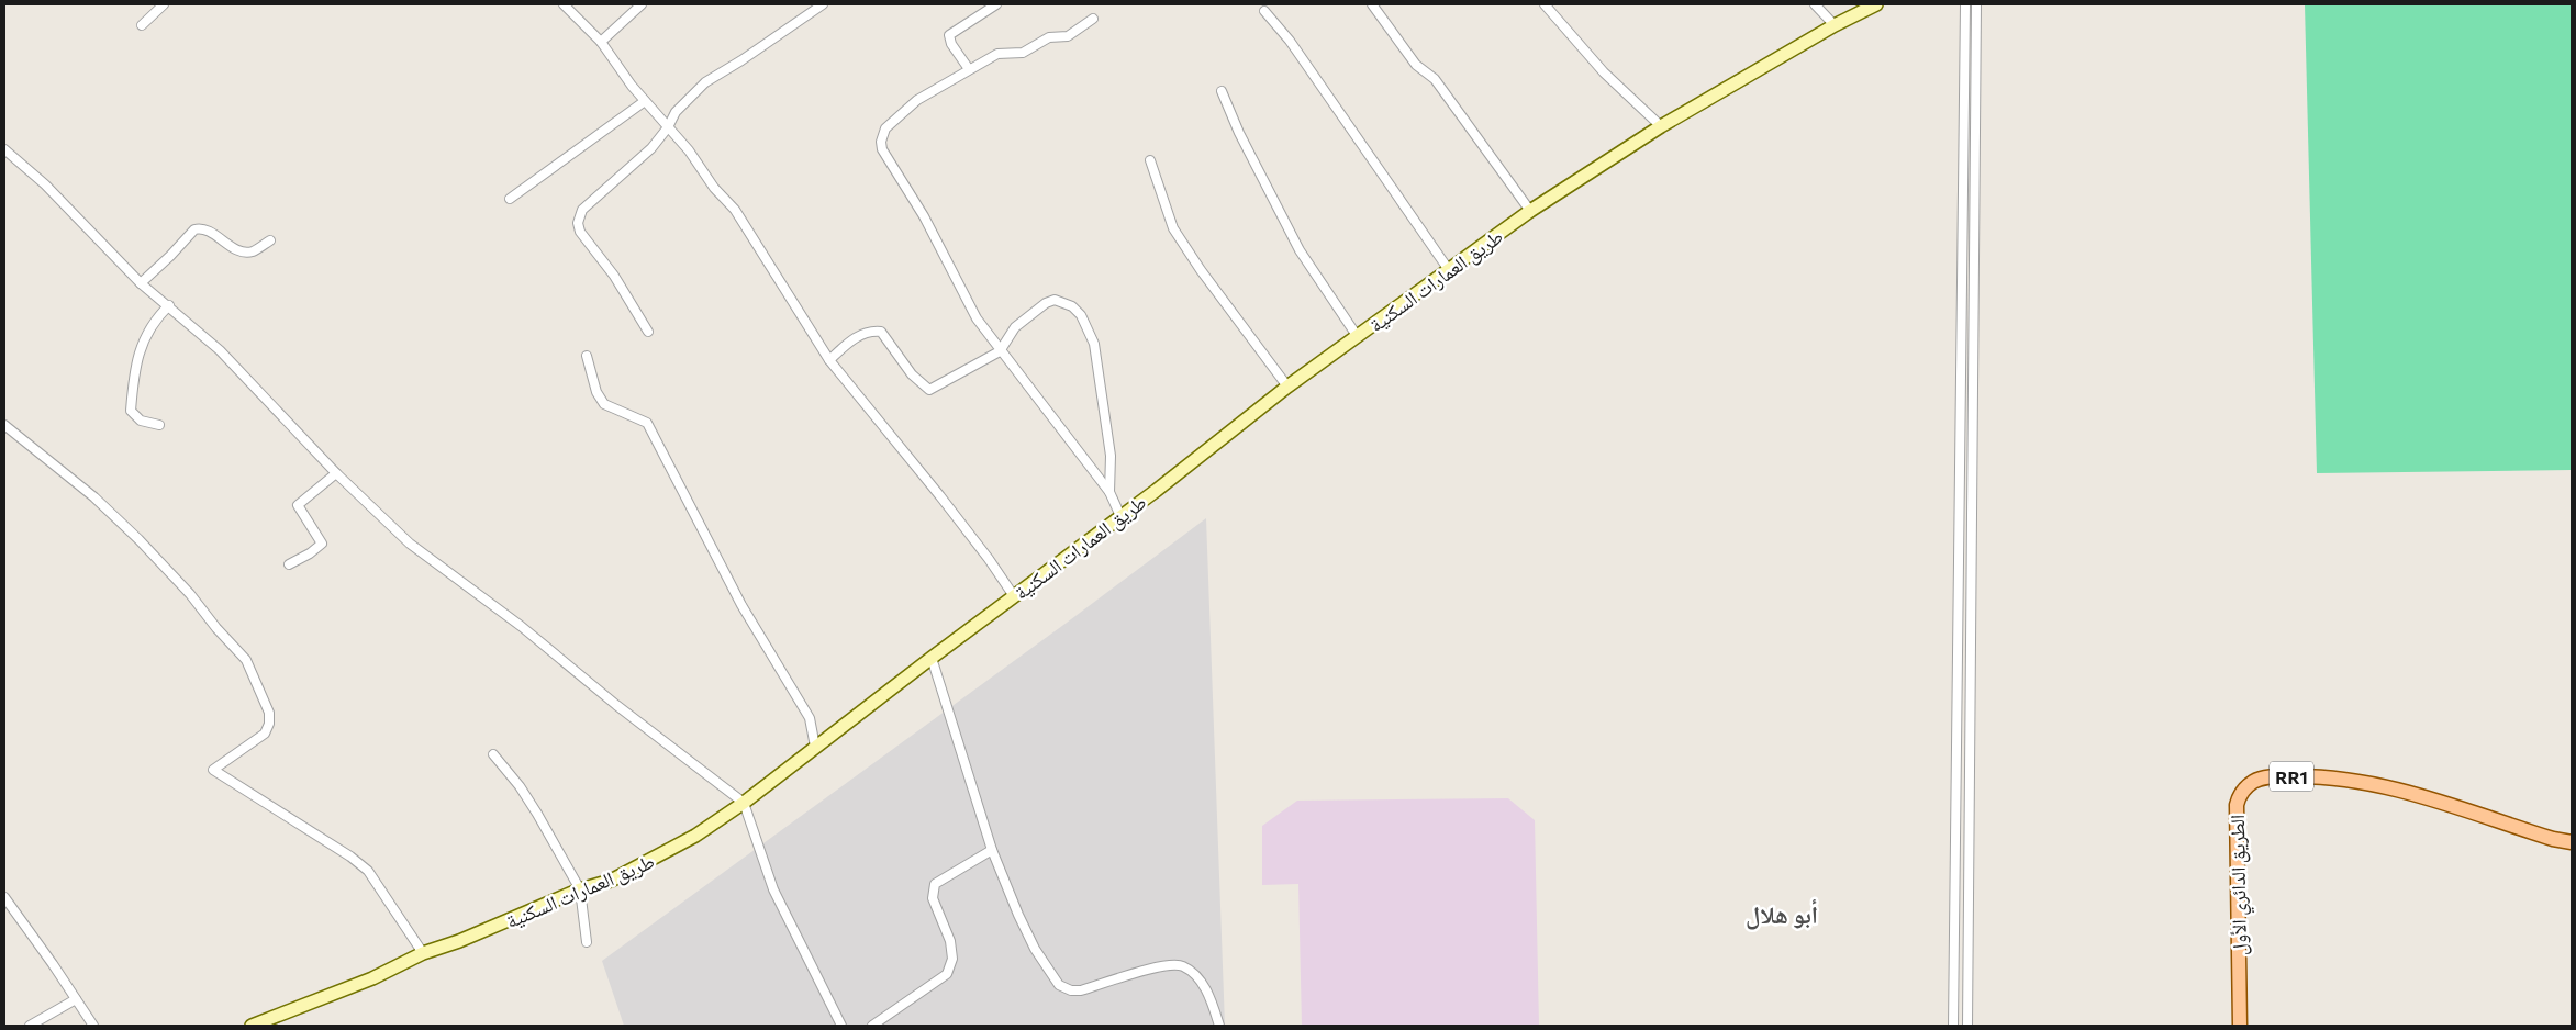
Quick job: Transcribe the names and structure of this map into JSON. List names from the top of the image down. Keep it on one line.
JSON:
{"streets":{"main road":["طريق العمارات السكنية","RR1","الطريق الدائري الأول"]},"districts":["أبو هلال"]}
